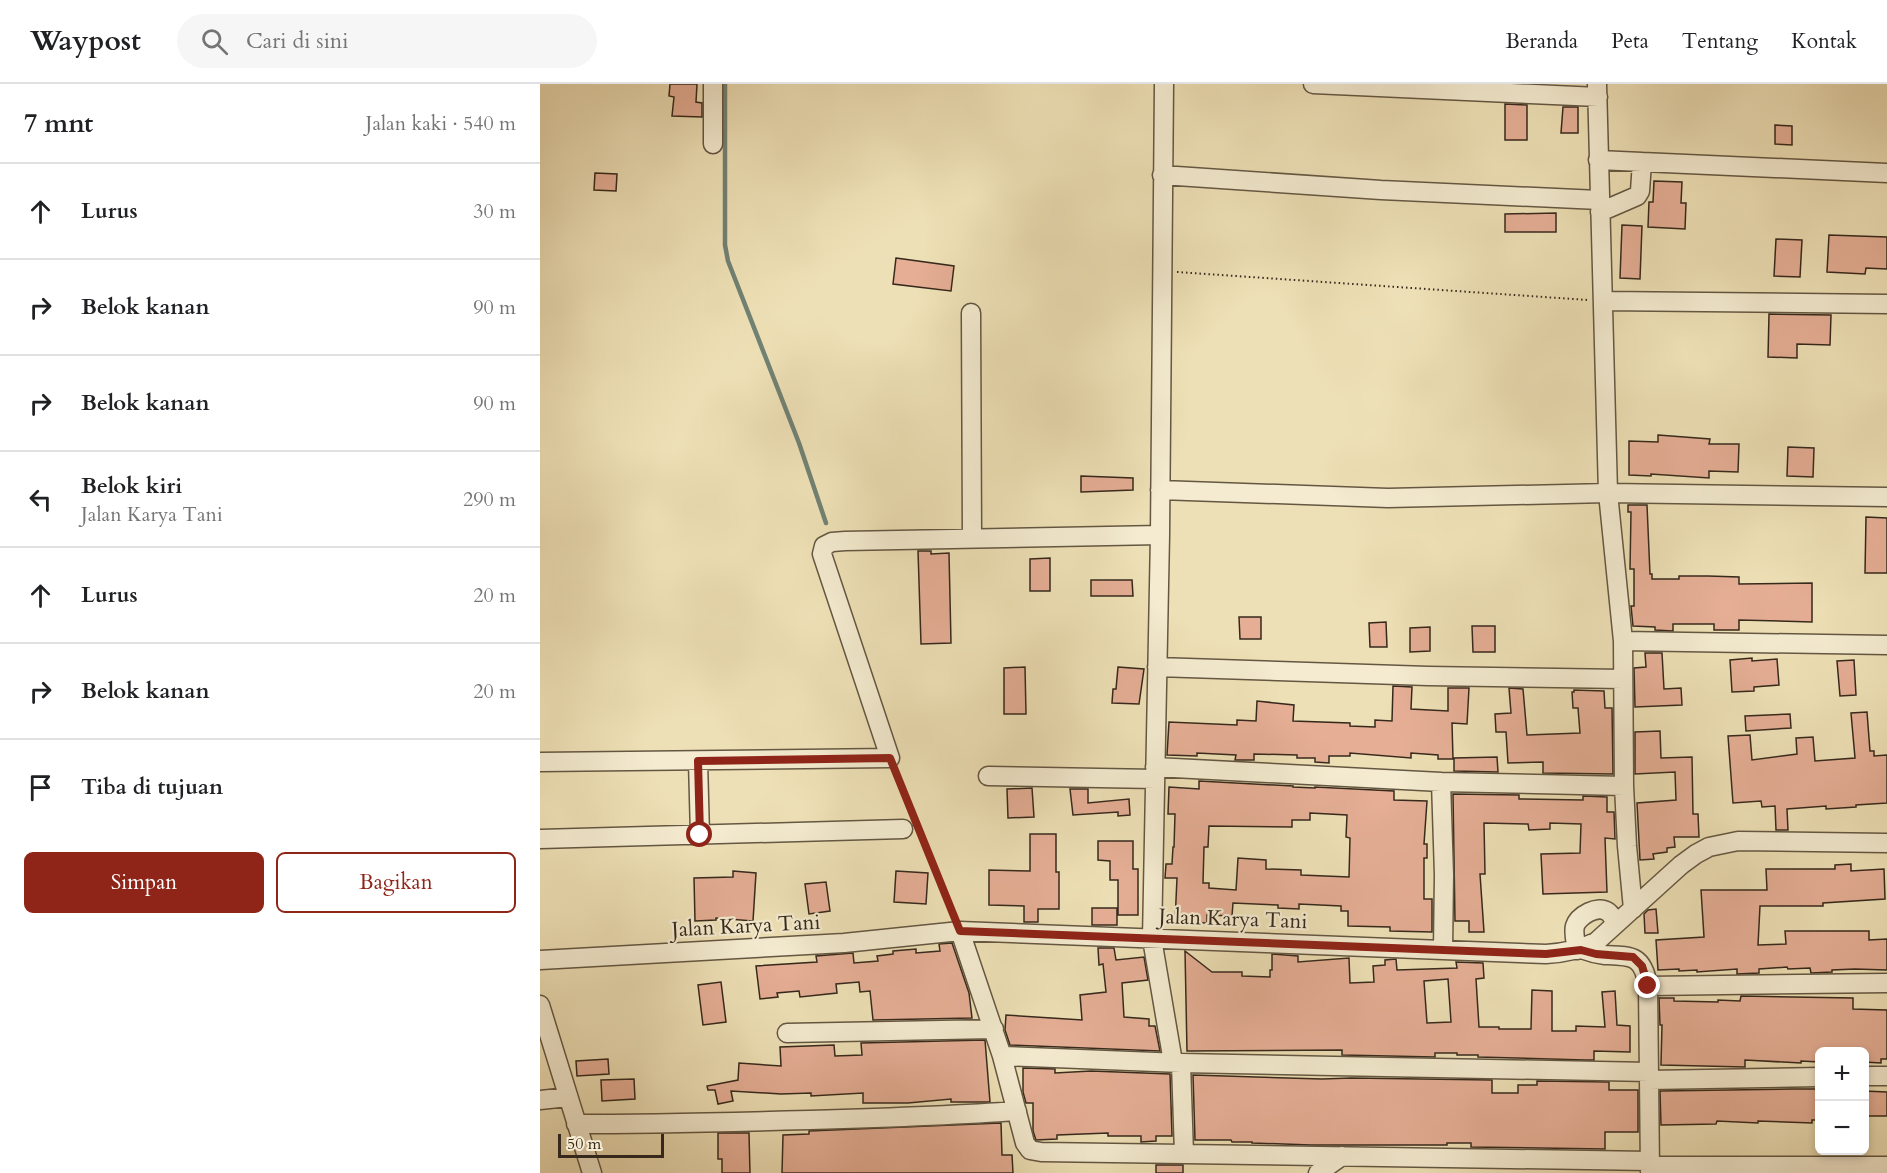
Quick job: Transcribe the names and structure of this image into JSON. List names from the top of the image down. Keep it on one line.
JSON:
{"streets":{"street":["Jalan Karya Tani"]},"scale_bar":"50 m","page":{"header":"Waypost","search":"Cari di sini","nav":["Beranda","Peta","Tentang","Kontak"],"heading":["7 mnt","Jalan kaki · 540 m"],"list":[["Lurus","30 m"],["Belok kanan","90 m"],["Belok kanan","90 m"],["Belok kiri","Jalan Karya Tani","290 m"],["Lurus","20 m"],["Belok kanan","20 m"],"Tiba di tujuan"],"buttons":["Simpan","Bagikan"],"map_buttons":["+","−"],"scale":"50 m"}}
